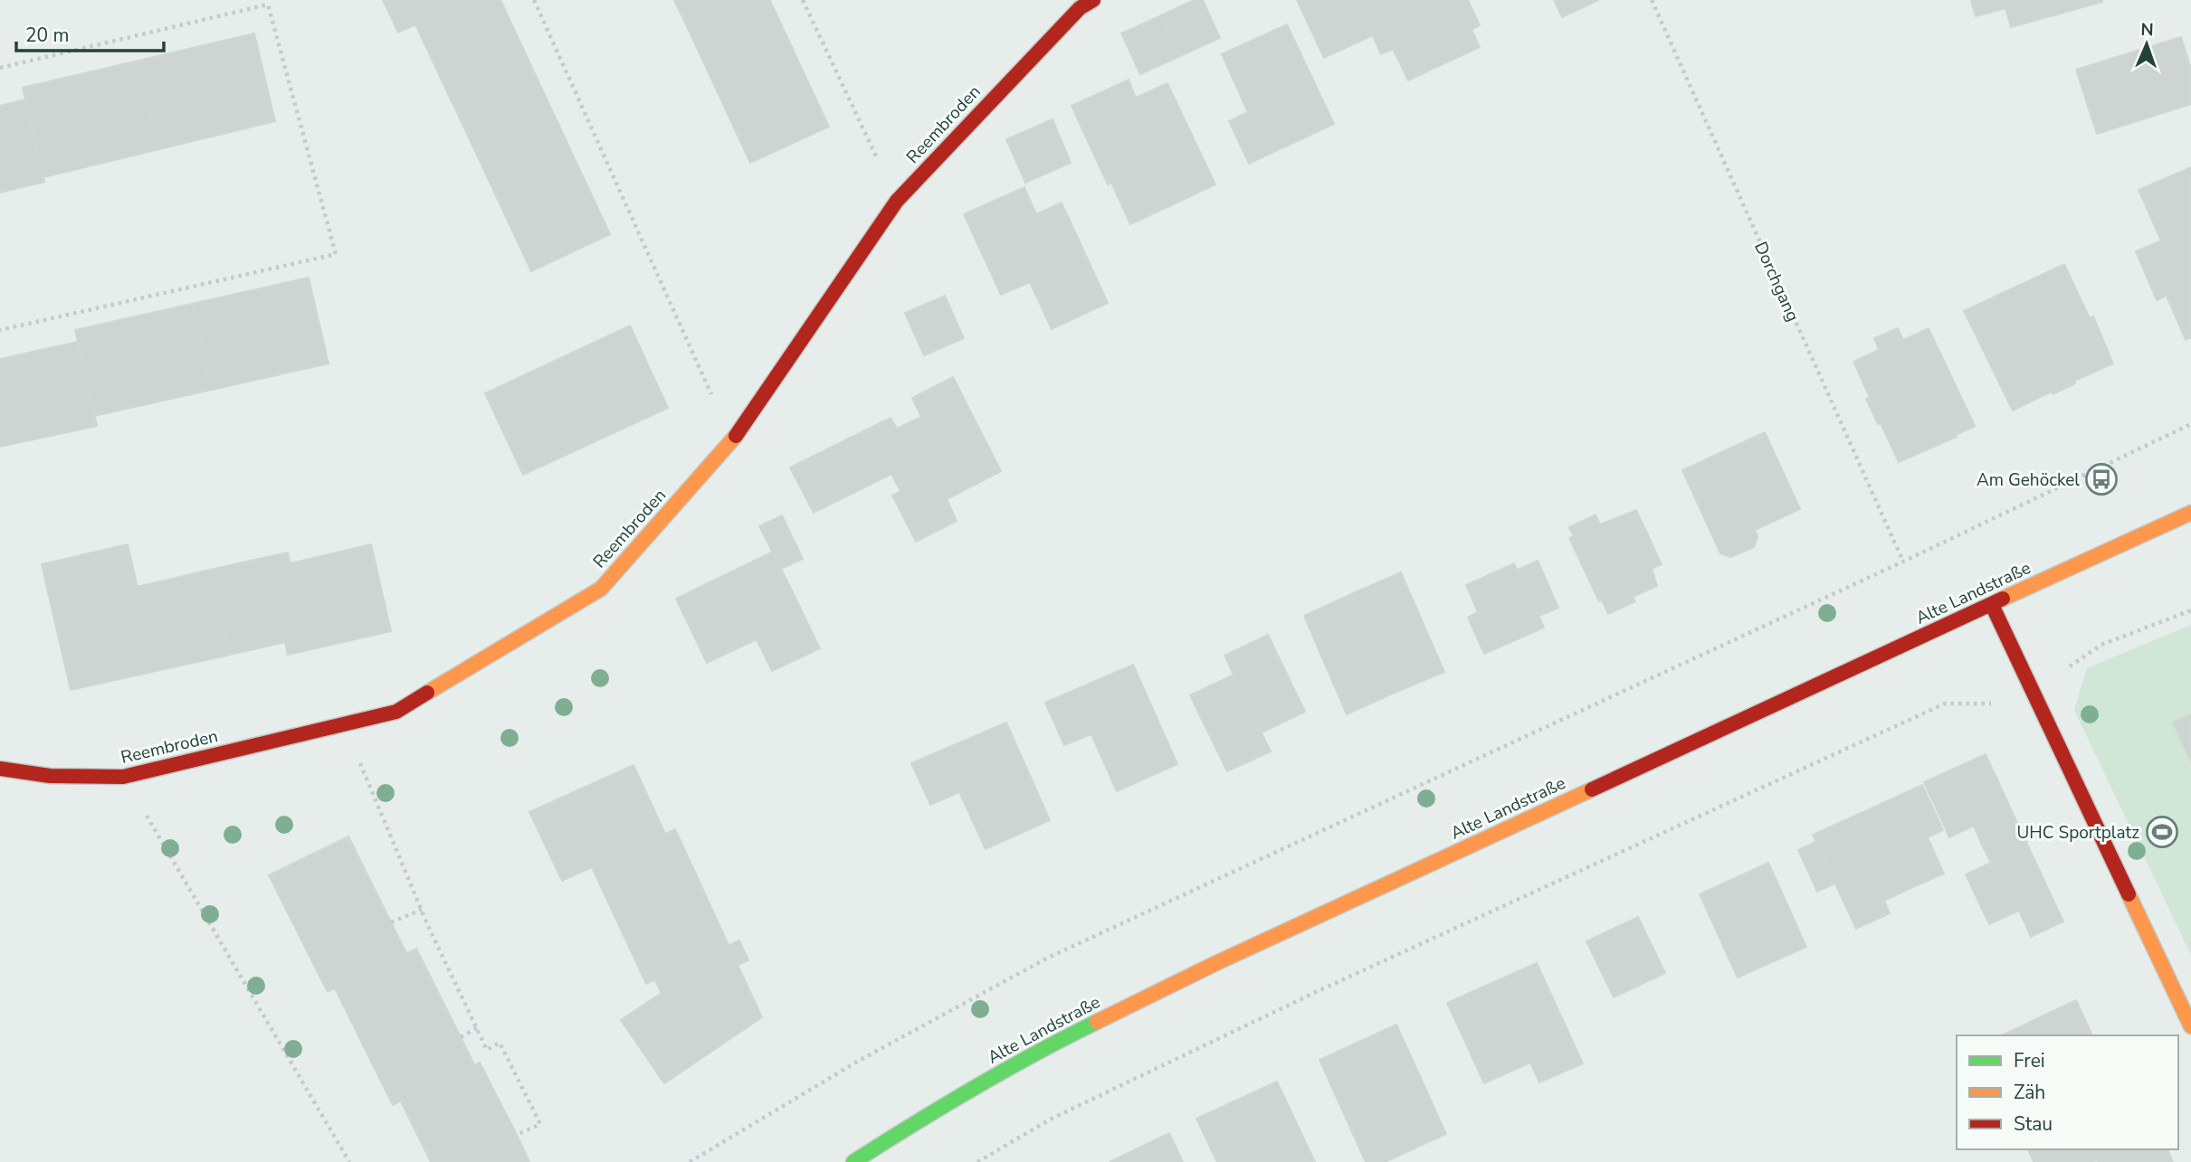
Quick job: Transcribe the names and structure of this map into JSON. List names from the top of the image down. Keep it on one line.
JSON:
{"streets":{"street":["Reembroden","Alte Landstraße"],"path":["Dorchgang"]},"places":{"bus stop":["Am Gehöckel"],"sports":["UHC Sportplatz"]},"legend":["Frei","Zäh","Stau"],"scale_bar":"20 m","north":"top"}
